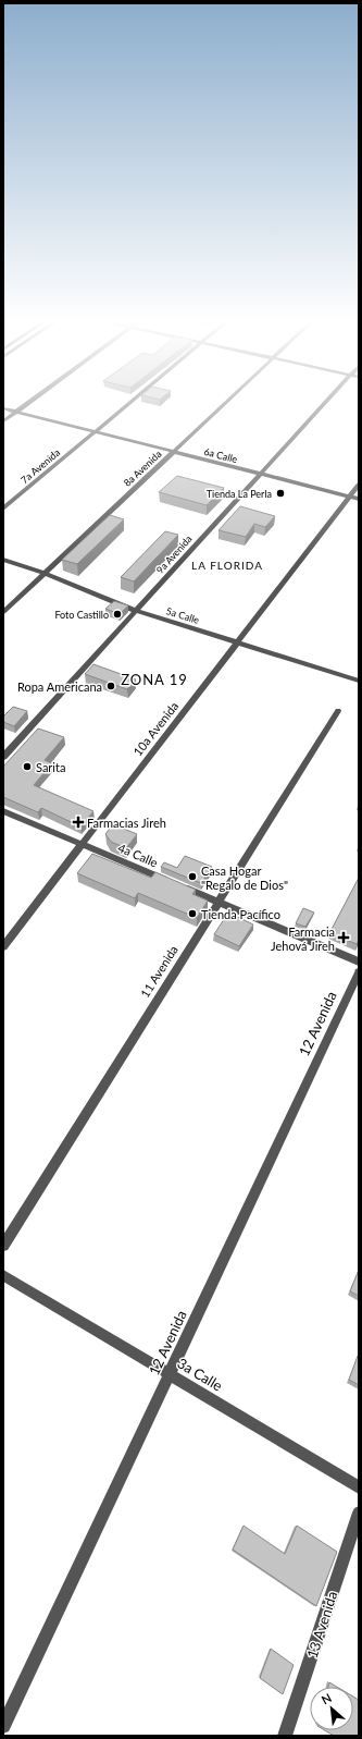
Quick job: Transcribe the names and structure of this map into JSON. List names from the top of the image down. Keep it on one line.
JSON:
{"streets":{"street":["6a Calle","7a Avenida","8a Avenida","9a Avenida","5a Calle","10a Avenida","4a Calle","11 Avenida","12 Avenida","3a Calle","13 Avenida"]},"crossings":[["6a Calle","7a Avenida"],["6a Calle","8a Avenida"],["6a Calle","9a Avenida"],["6a Calle","10a Avenida"],["8a Avenida","5a Calle"],["9a Avenida","5a Calle"],["5a Calle","10a Avenida"],["10a Avenida","4a Calle"],["4a Calle","11 Avenida"],["12 Avenida","3a Calle"]],"districts":["LA FLORIDA","ZONA 19"],"places":{"other":["Tienda La Perla","Foto Castillo","Ropa Americana","Sarita","Casa Hogar \"Regalo de Dios\"","Tienda Pacífico"],"health":["Farmacias Jireh","Farmacia Jehová Jireh"]},"north":"top left"}
